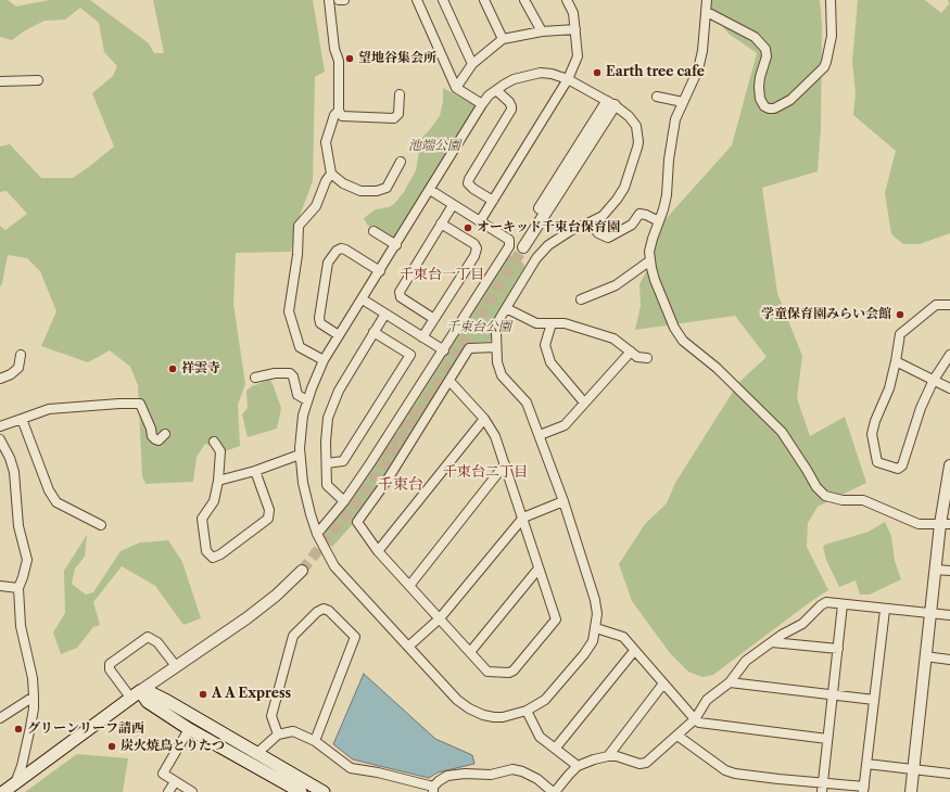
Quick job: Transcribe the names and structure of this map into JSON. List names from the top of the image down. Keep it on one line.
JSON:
{"districts":["千束台一丁目","千束台二丁目","千束台"],"parks":["池端公園","千束台公園"],"places":["望地谷集会所","Earth tree cafe","オーキッド千束台保育園","学童保育園みらい会館","祥雲寺","A A Express","グリーンリーフ請西","炭火焼鳥とりたつ"]}
